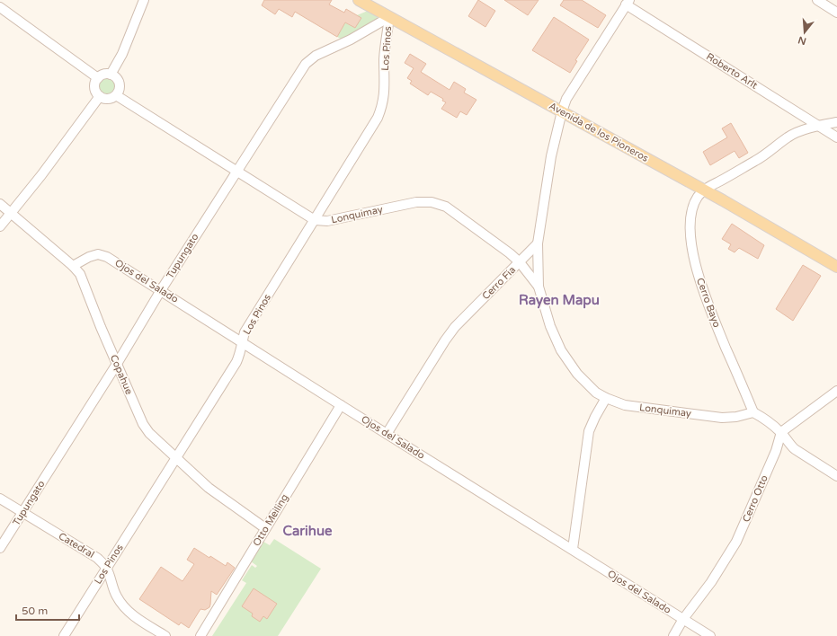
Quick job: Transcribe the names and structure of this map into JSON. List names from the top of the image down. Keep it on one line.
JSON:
{"streets":{"main road":["Avenida de los Pioneros"],"street":["Los Pinos","Roberto Arlt","Lonquimay","Tupungato","Ojos del Salado","Cerro Fia","Cerro Bayo","Copahue","Cerro Otto","Otto Meiling","Catedral"]},"crossings":[["Los Pinos","Avenida de los Pioneros"],["Los Pinos","Lonquimay"],["Los Pinos","Tupungato"],["Los Pinos","Ojos del Salado"],["Los Pinos","Copahue"],["Los Pinos","Catedral"],["Avenida de los Pioneros","Tupungato"],["Avenida de los Pioneros","Cerro Bayo"],["Lonquimay","Cerro Fia"],["Lonquimay","Cerro Bayo"],["Tupungato","Ojos del Salado"],["Tupungato","Copahue"],["Tupungato","Catedral"],["Ojos del Salado","Cerro Fia"],["Ojos del Salado","Copahue"],["Ojos del Salado","Cerro Otto"],["Ojos del Salado","Otto Meiling"],["Copahue","Otto Meiling"]],"districts":["Rayen Mapu","Carihue"],"scale_bar":"50 m","north":"bottom"}
